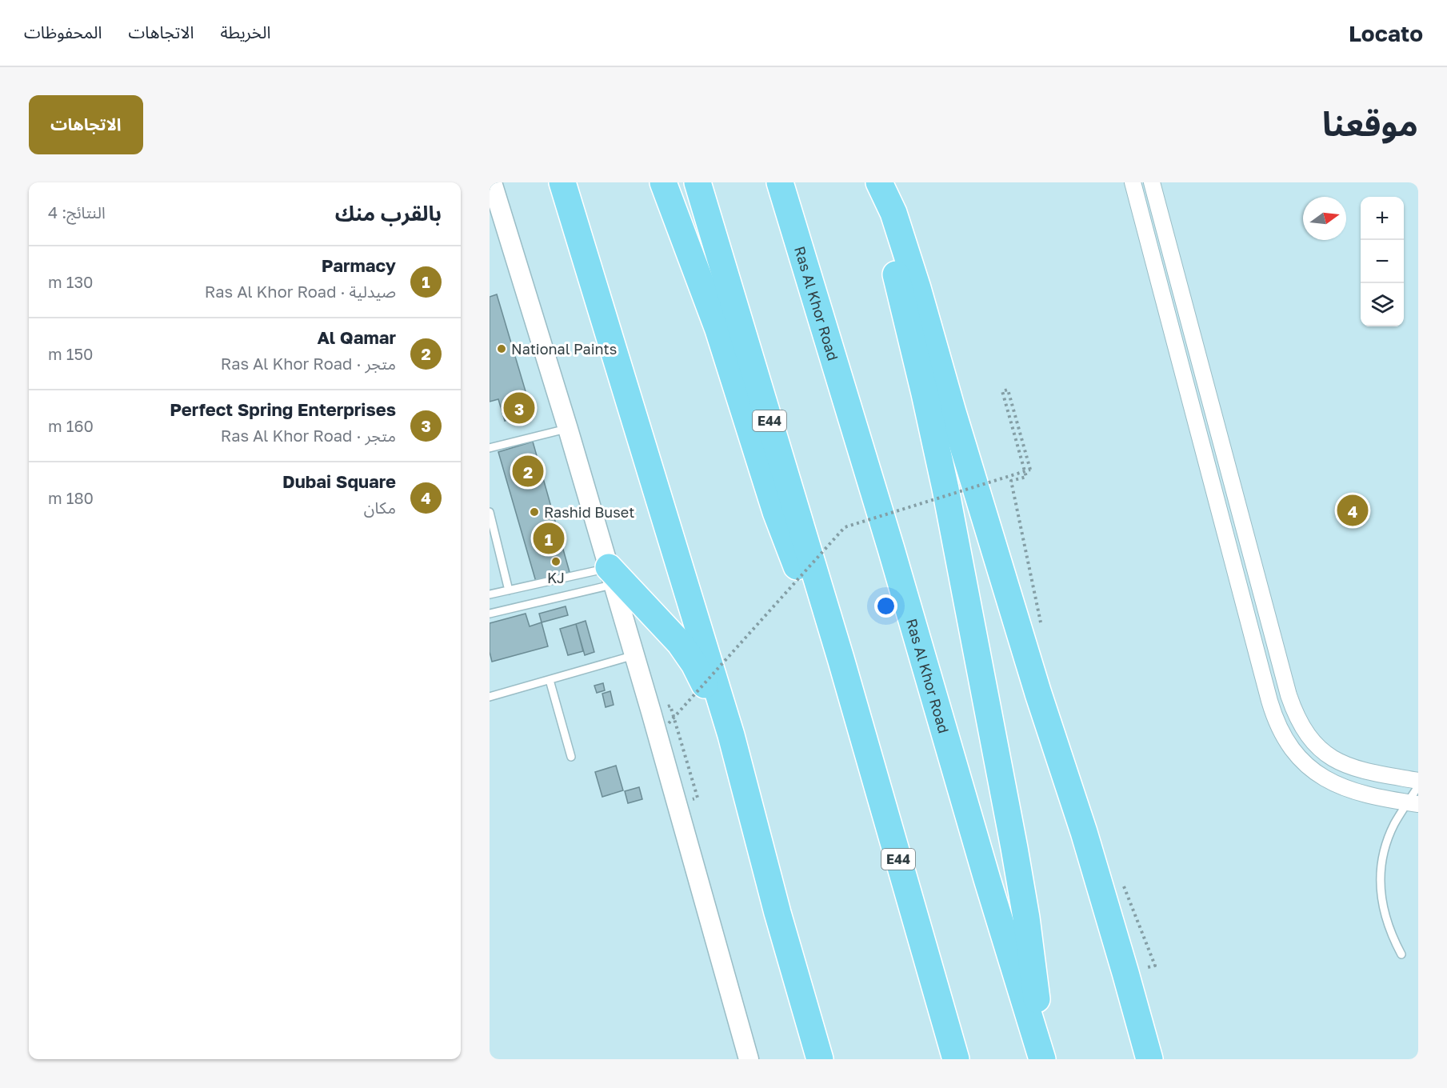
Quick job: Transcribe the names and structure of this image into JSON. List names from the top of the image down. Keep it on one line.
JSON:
{"streets":{"highway":["Ras Al Khor Road","E44"]},"places":["National Paints","Rashid Buset","KJ"],"north":"right","page":{"header":"Locato","nav":["الخريطة","الاتجاهات","المحفوظات"],"title":"موقعنا","buttons":"الاتجاهات","heading":["بالقرب منك","النتائج: 4"],"map_buttons":["+","−"],"list":[{"mark":"1","name":"Parmacy","note":"صيدلية · Ras Al Khor Road","value":"130 m"},{"mark":"2","name":"Al Qamar","note":"متجر · Ras Al Khor Road","value":"150 m"},{"mark":"3","name":"Perfect Spring Enterprises","note":"متجر · Ras Al Khor Road","value":"160 m"},{"mark":"4","name":"Dubai Square","note":"مكان","value":"180 m"}],"pins":["3","2","4","1"]}}
